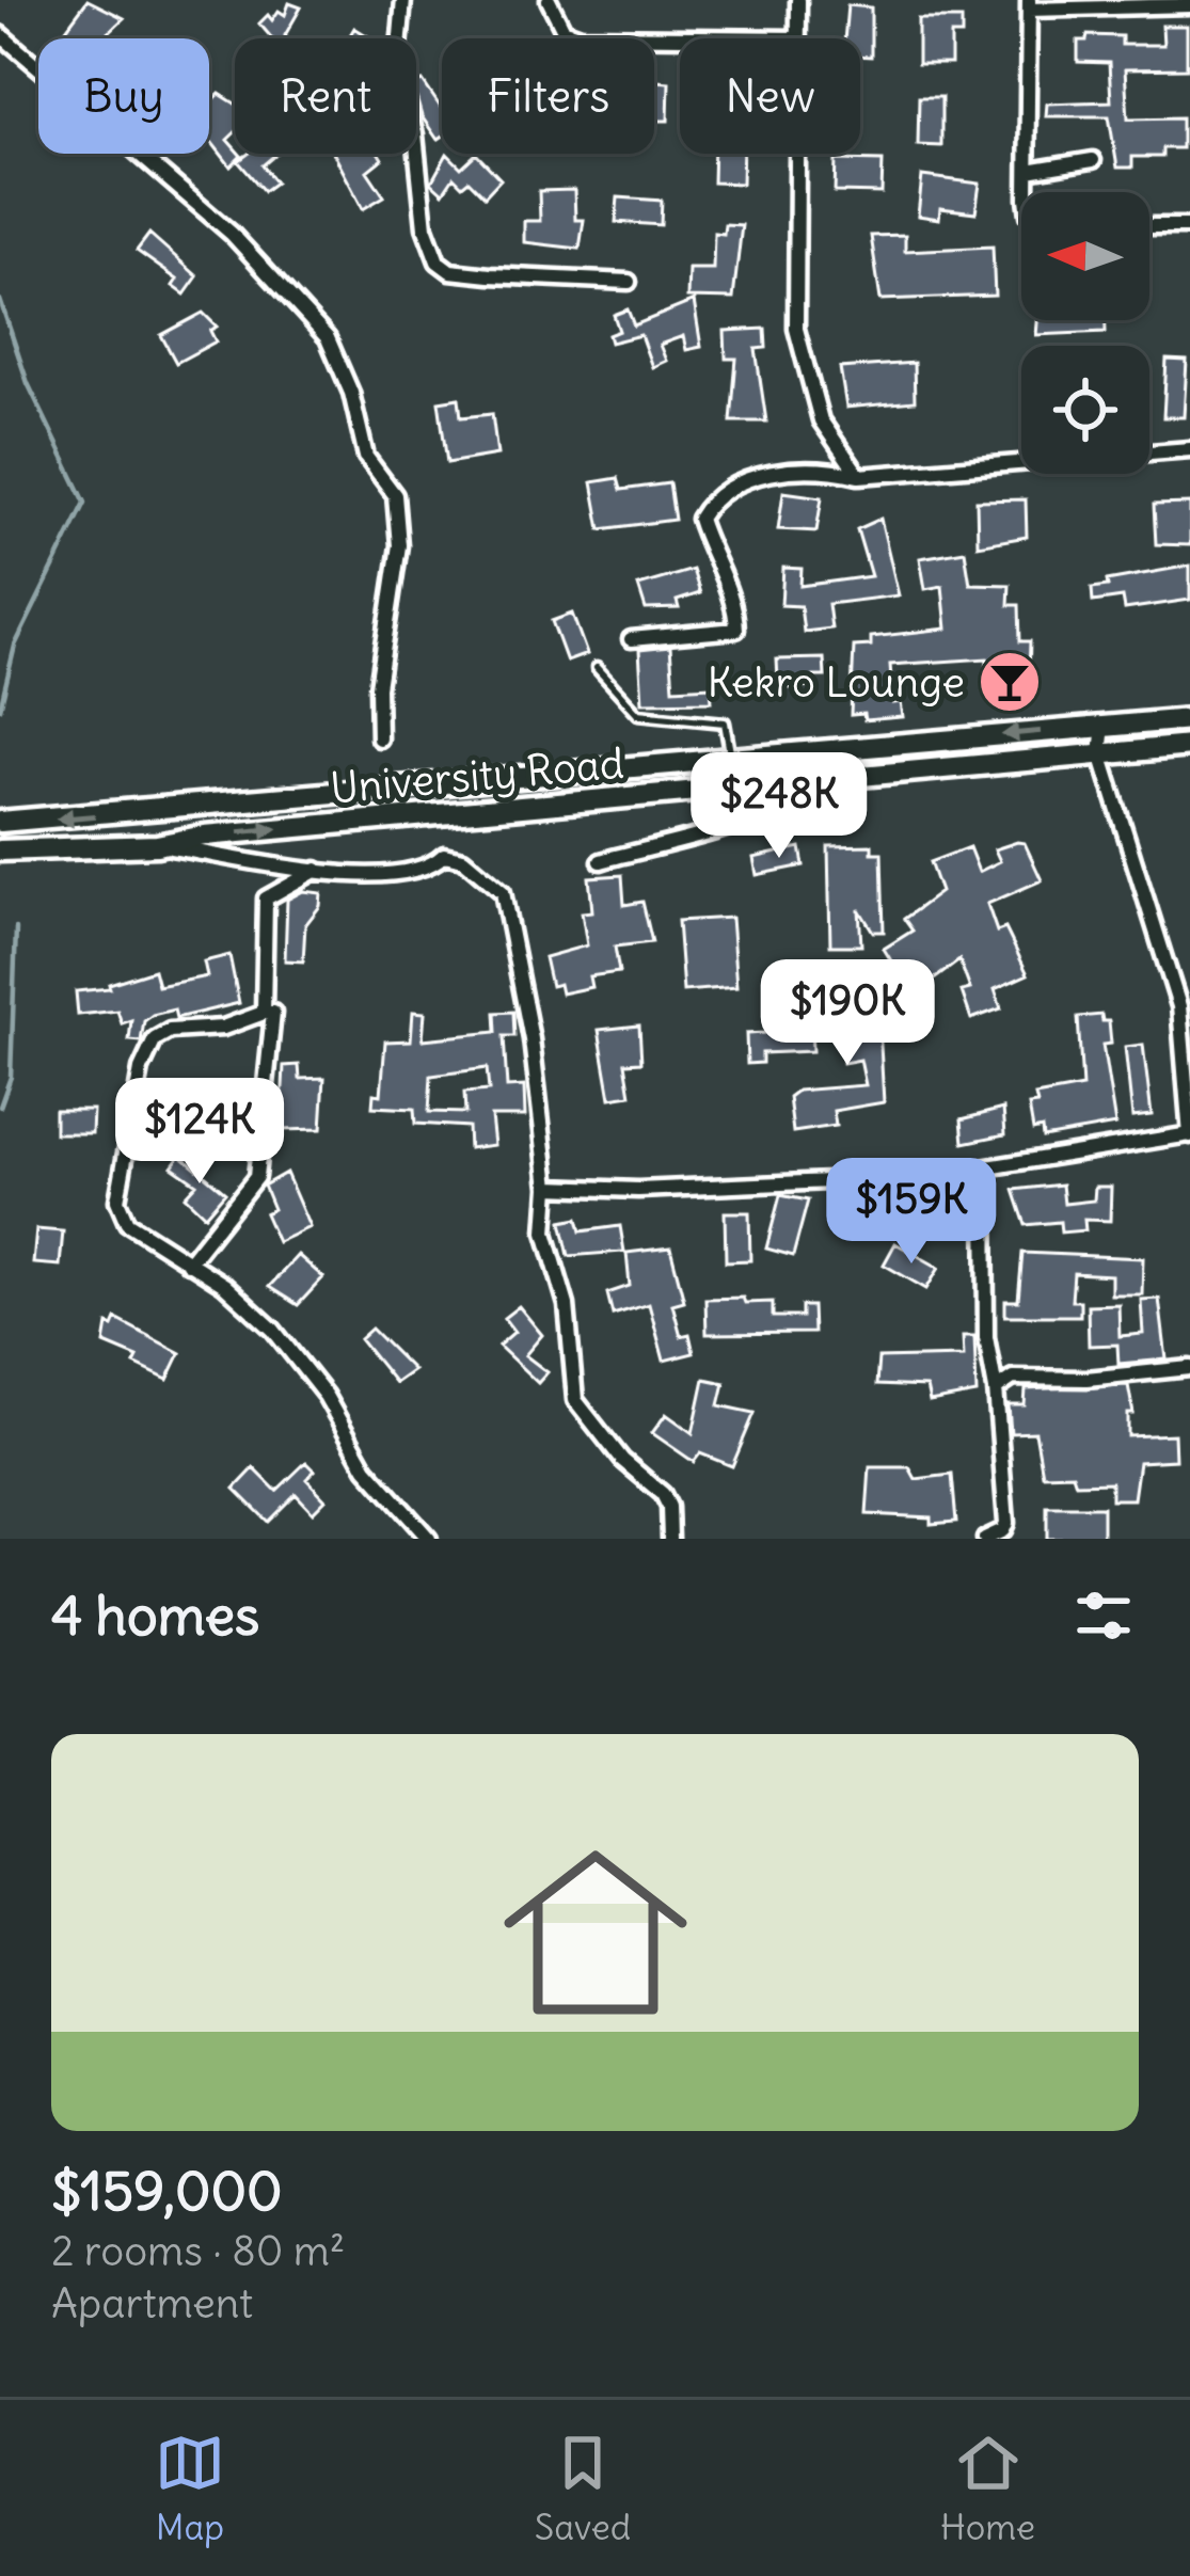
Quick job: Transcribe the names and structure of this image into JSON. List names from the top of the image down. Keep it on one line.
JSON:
{"streets":{"highway":["University Road"]},"places":{"bar":["Kekro Lounge"]},"north":"left","page":{"chip":["Buy","Rent","Filters","New"],"price":["$248K","$190K","$124K","$159K"],"heading":"4 homes","list":[{"name":"$159,000","note":"2 rooms · 80 m² · Apartment"}],"tabs":["Map","Saved","Home"]}}
